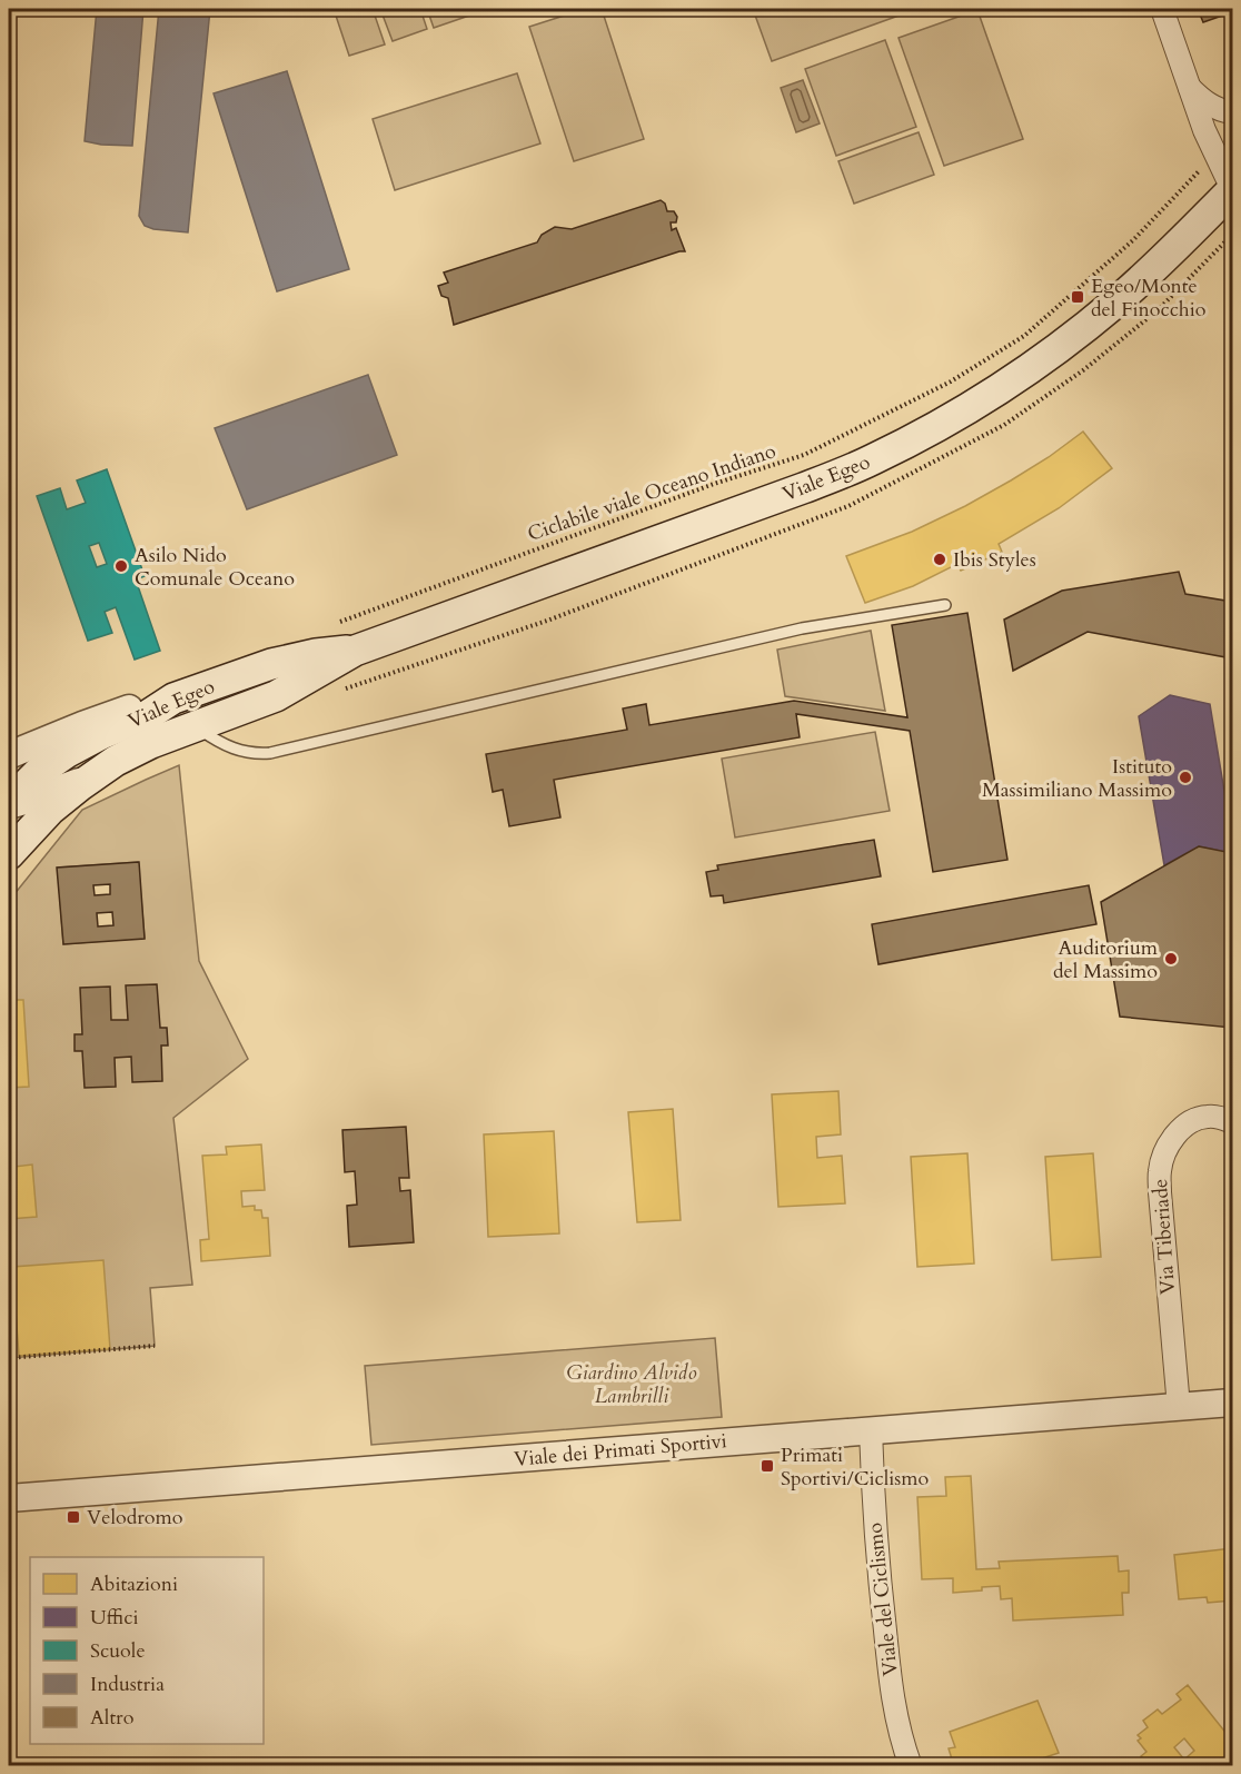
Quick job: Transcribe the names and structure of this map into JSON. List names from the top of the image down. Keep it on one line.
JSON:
{"streets":{"main road":["Viale Egeo"],"street":["Via Tiberiade","Viale dei Primati Sportivi","Viale del Ciclismo"],"path":["Ciclabile viale Oceano Indiano"]},"crossings":[["Via Tiberiade","Viale dei Primati Sportivi"],["Viale dei Primati Sportivi","Viale del Ciclismo"]],"parks":["Giardino Alvido Lambrilli"],"places":{"transit":["Egeo/Monte del Finocchio","Primati Sportivi/Ciclismo","Velodromo"],"other":["Ibis Styles","Asilo Nido Comunale Oceano","Istituto Massimiliano Massimo","Auditorium del Massimo"]},"legend":["Abitazioni","Uffici","Scuole","Industria","Altro"]}
